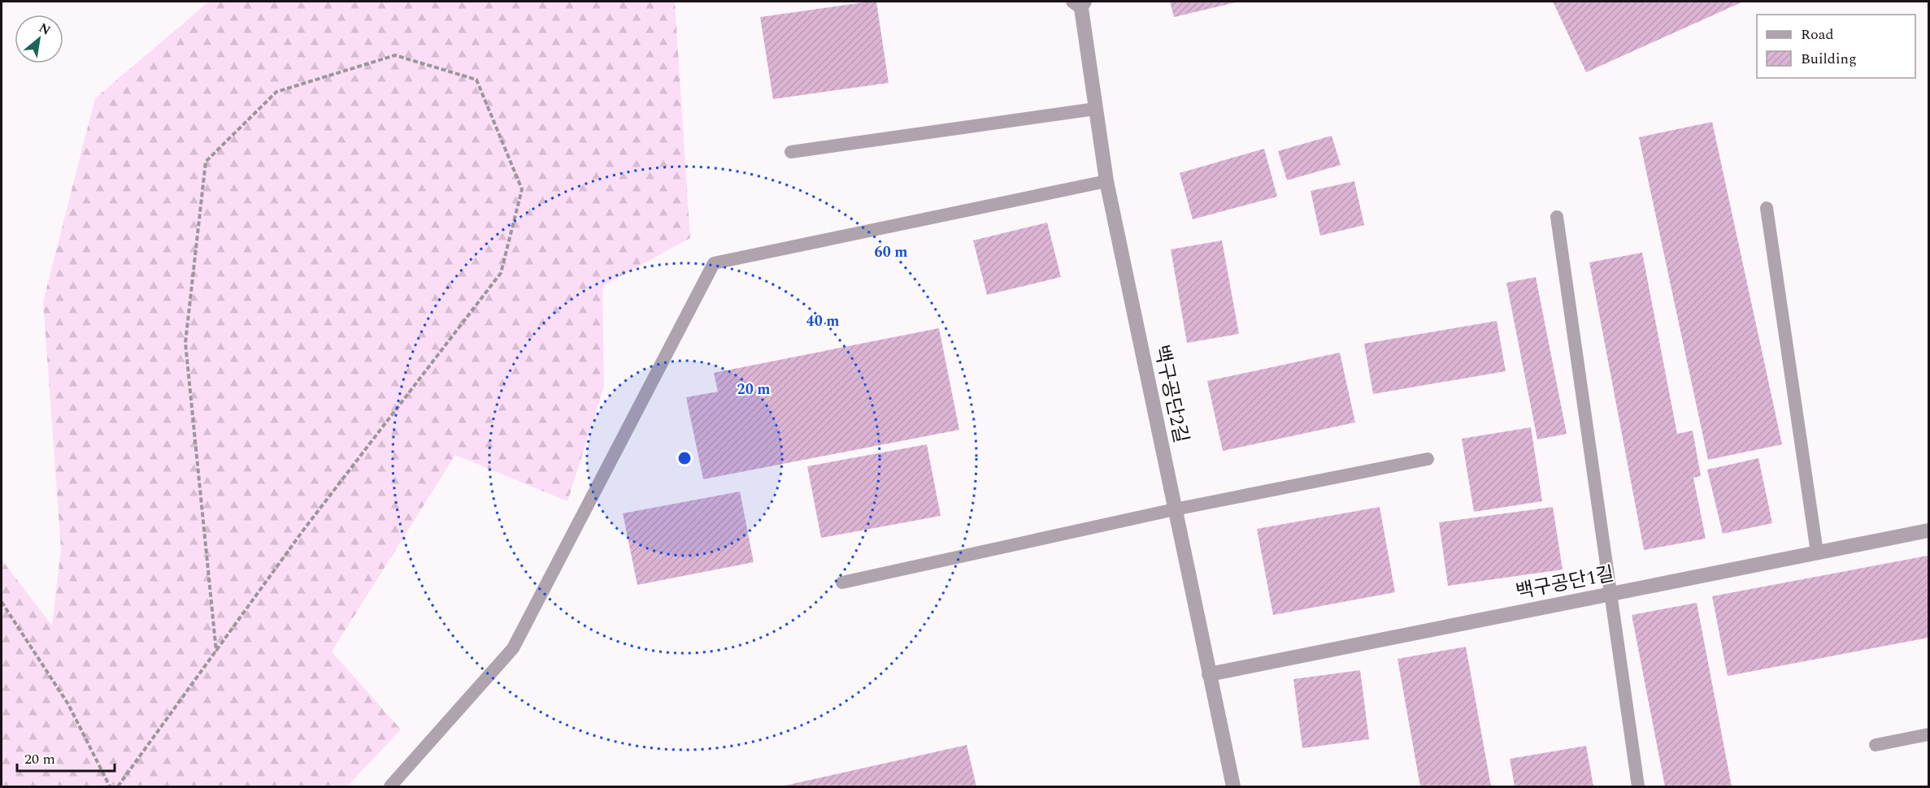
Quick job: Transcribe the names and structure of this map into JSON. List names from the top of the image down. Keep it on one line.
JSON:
{"streets":{"street":["백구공단2길","백구공단1길"]},"crossings":[["백구공단2길","백구공단1길"]],"legend":["Road","Building"],"scale_bar":"20 m","north":"top right","rings":["60 m","40 m","20 m"]}
